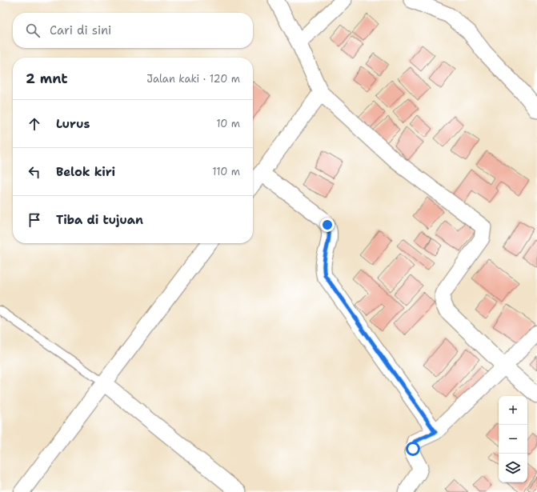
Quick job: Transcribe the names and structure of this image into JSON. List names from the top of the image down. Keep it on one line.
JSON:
{"page":{"search":"Cari di sini","heading":["2 mnt","Jalan kaki · 120 m"],"list":[["Lurus","10 m"],["Belok kiri","110 m"],"Tiba di tujuan"],"map_buttons":["+","−"]}}
